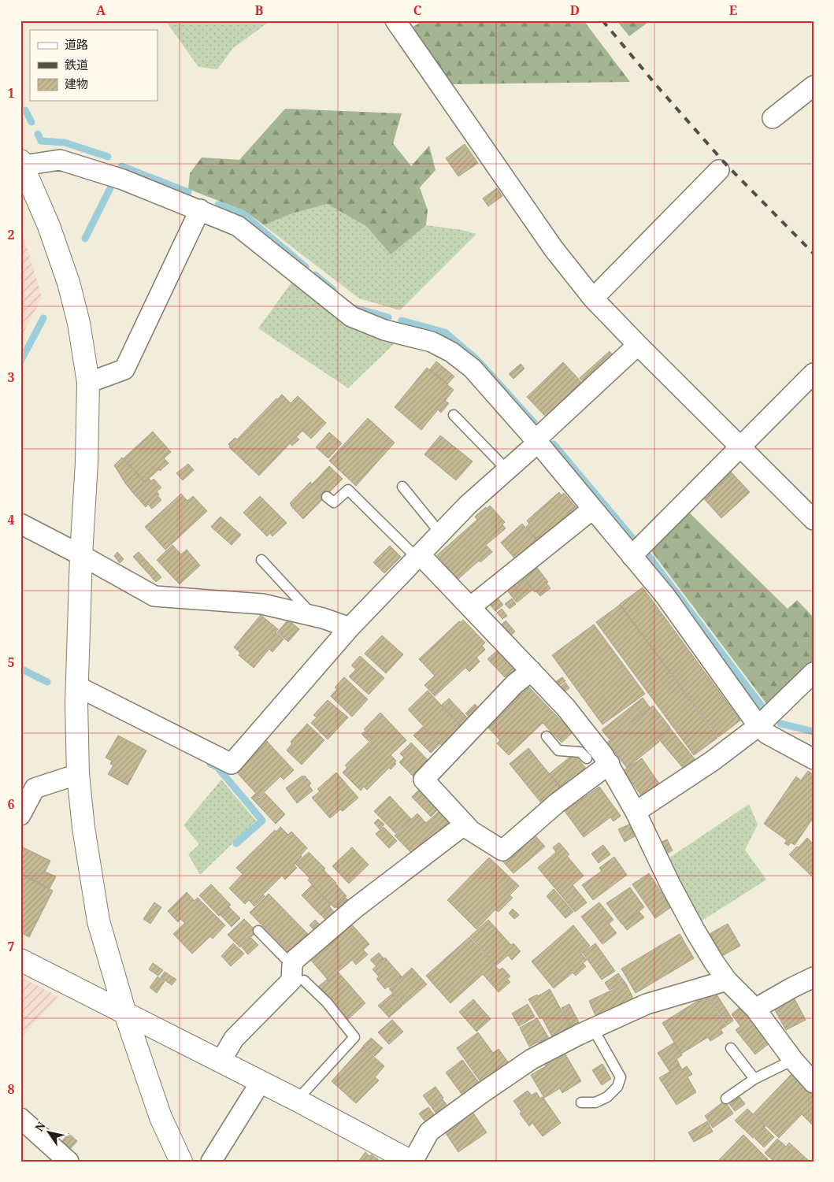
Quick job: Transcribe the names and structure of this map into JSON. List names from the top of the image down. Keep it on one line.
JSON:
{"legend":["道路","鉄道","建物"],"north":"top left","grid":{"columns":["A","B","C","D","E"],"rows":["1","2","3","4","5","6","7","8"]}}
